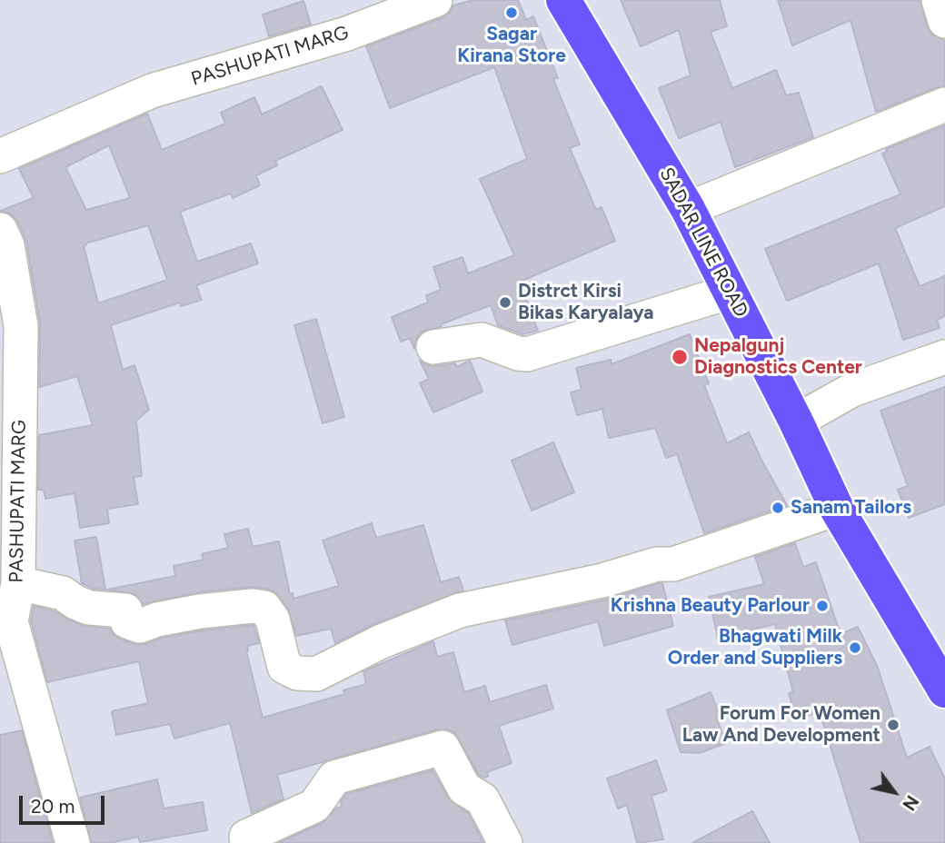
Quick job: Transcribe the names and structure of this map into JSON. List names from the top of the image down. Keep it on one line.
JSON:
{"streets":{"main road":["SADAR LINE ROAD"],"street":["PASHUPATI MARG"]},"places":["Sagar Kirana Store","Distrct Kirsi Bikas Karyalaya","Nepalgunj Diagnostics Center","Sanam Tailors","Krishna Beauty Parlour","Bhagwati Milk Order and Suppliers","Forum For Women Law And Development"],"scale_bar":"20 m","north":"bottom right"}
